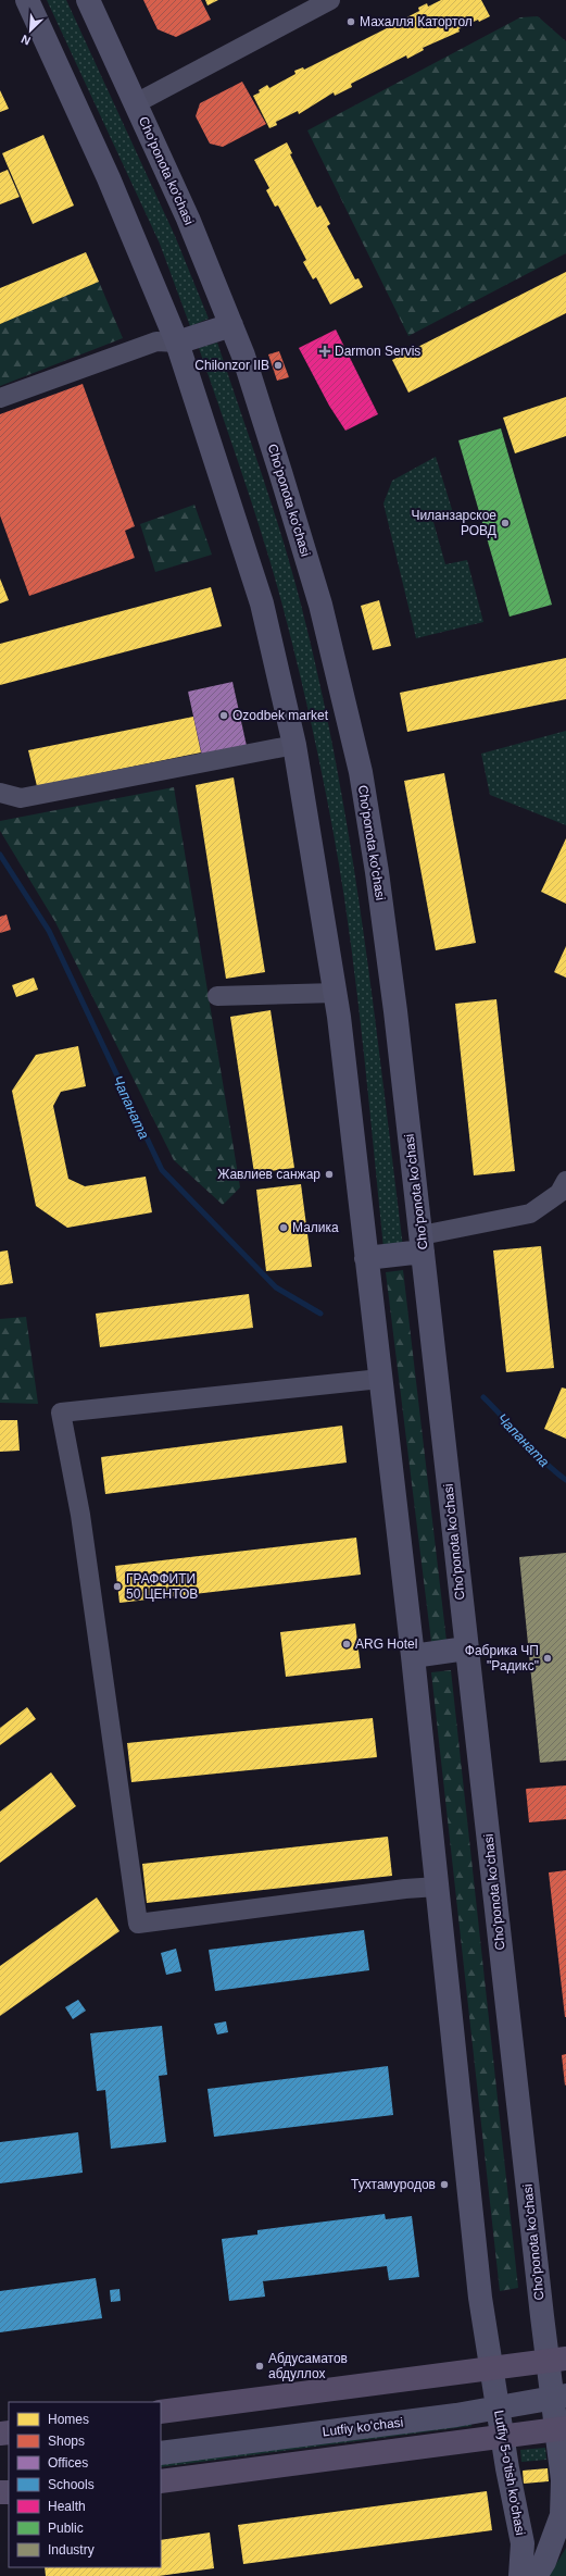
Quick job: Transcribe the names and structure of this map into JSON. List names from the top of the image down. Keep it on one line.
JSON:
{"streets":{"main road":["Cho'ponota ko'chasi","Lutfiy ko'chasi","Lutfiy 5-o'tish ko'chasi"]},"crossings":[["Cho'ponota ko'chasi","Lutfiy ko'chasi"],["Lutfiy ko'chasi","Lutfiy 5-o'tish ko'chasi"]],"water":["Чапаната"],"places":{"other":["Махалля Катортол","Chilonzor IIB","Чиланзарское РОВД","Ozodbek market","Жавлиев санжар","Малика","ГРАФФИТИ 50 ЦЕНТОВ","ARG Hotel","Фабрика ЧП \"Радикс\"","Тухтамуродов","Абдусаматов абдуллох"],"health":["Darmon Servis"]},"legend":["Homes","Shops","Offices","Schools","Health","Public","Industry"],"north":"bottom left"}
